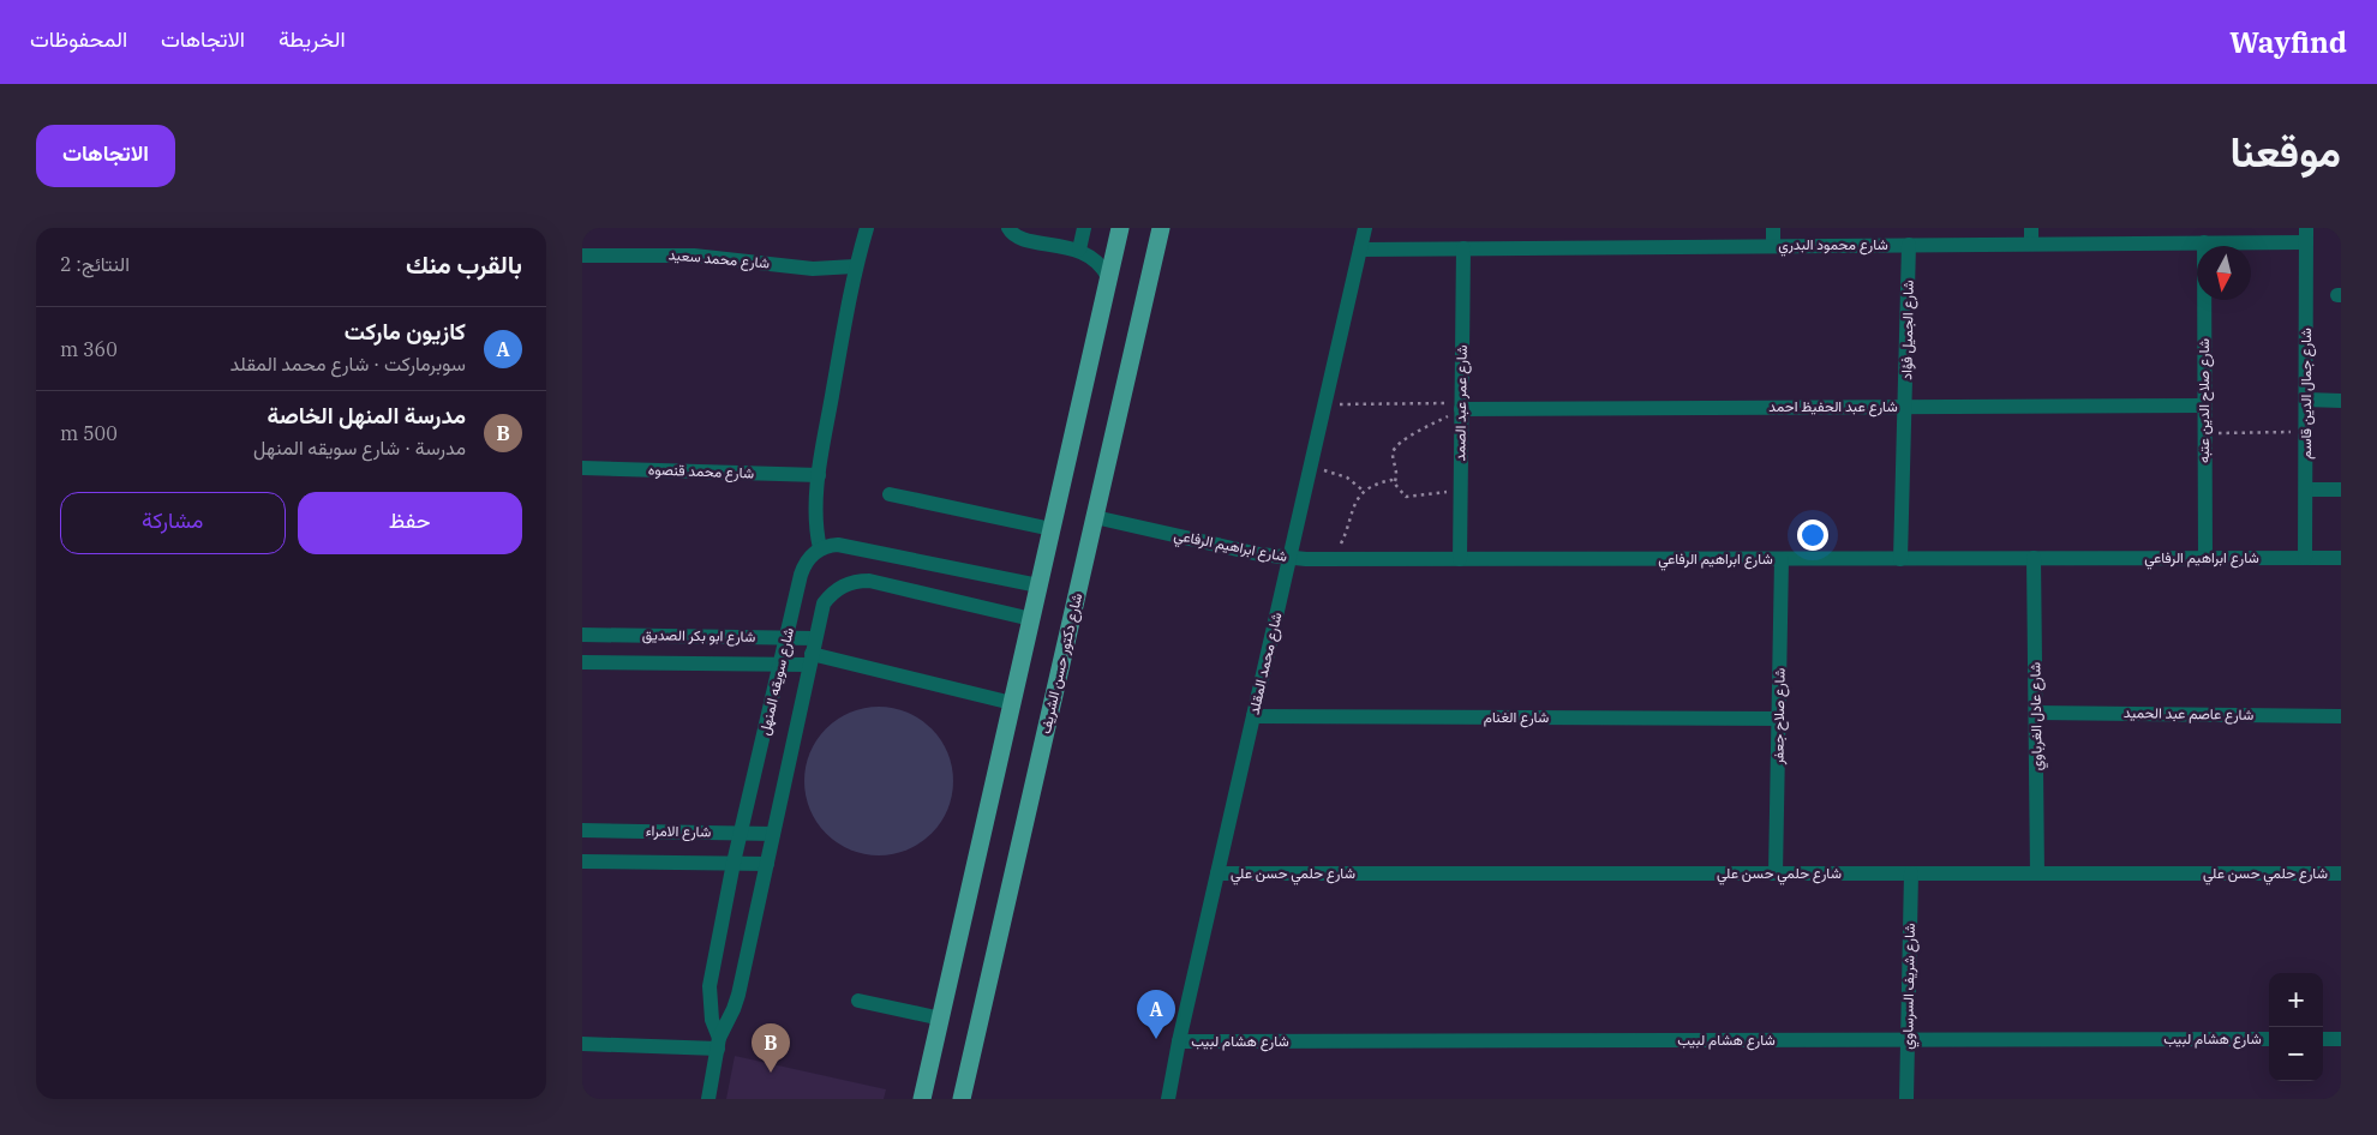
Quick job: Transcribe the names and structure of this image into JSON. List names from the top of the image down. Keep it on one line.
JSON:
{"streets":{"main road":["شارع دكتور حسن الشريف"],"street":["شارع محمود البدري","شارع محمد سعيد","شارع الجميل فؤاد","شارع جمال الدين قاسم","شارع صلاح الدين عتبه","شارع عمر عبد الصمد","شارع عبد الحفيظ احمد","شارع محمد قنصوه","شارع ابراهيم الرفاعي","شارع ابو بكر الصديق","شارع محمد المقلد","شارع سويقه المنهل","شارع عاصم عبد الحميد","شارع صلاح جعفر","شارع عادل الغرباوي","شارع الغنام","شارع الامراء","شارع حلمي حسن علي","شارع شريف السرساوي","شارع هشام لبيب"]},"crossings":[["شارع محمود البدري","شارع الجميل فؤاد"],["شارع محمود البدري","شارع جمال الدين قاسم"],["شارع محمود البدري","شارع صلاح الدين عتبه"],["شارع محمود البدري","شارع عمر عبد الصمد"],["شارع محمود البدري","شارع محمد المقلد"],["شارع الجميل فؤاد","شارع عبد الحفيظ احمد"],["شارع الجميل فؤاد","شارع ابراهيم الرفاعي"],["شارع جمال الدين قاسم","شارع ابراهيم الرفاعي"],["شارع صلاح الدين عتبه","شارع عبد الحفيظ احمد"],["شارع صلاح الدين عتبه","شارع ابراهيم الرفاعي"],["شارع عمر عبد الصمد","شارع عبد الحفيظ احمد"],["شارع عمر عبد الصمد","شارع ابراهيم الرفاعي"],["شارع ابراهيم الرفاعي","شارع دكتور حسن الشريف"],["شارع ابراهيم الرفاعي","شارع محمد المقلد"],["شارع ابراهيم الرفاعي","شارع صلاح جعفر"],["شارع ابراهيم الرفاعي","شارع عادل الغرباوي"],["شارع ابو بكر الصديق","شارع سويقه المنهل"],["شارع محمد المقلد","شارع الغنام"],["شارع محمد المقلد","شارع حلمي حسن علي"],["شارع محمد المقلد","شارع هشام لبيب"],["شارع سويقه المنهل","شارع الامراء"],["شارع عاصم عبد الحميد","شارع عادل الغرباوي"],["شارع صلاح جعفر","شارع الغنام"],["شارع صلاح جعفر","شارع حلمي حسن علي"],["شارع عادل الغرباوي","شارع حلمي حسن علي"],["شارع حلمي حسن علي","شارع شريف السرساوي"],["شارع شريف السرساوي","شارع هشام لبيب"]],"north":"bottom","page":{"header":"Wayfind","nav":["الخريطة","الاتجاهات","المحفوظات"],"title":"موقعنا","buttons":["الاتجاهات",["حفظ","مشاركة"]],"heading":["بالقرب منك","النتائج: 2"],"list":[{"mark":"A","name":"كازيون ماركت","note":"سوبرماركت · شارع محمد المقلد","value":"360 m"},{"mark":"B","name":"مدرسة المنهل الخاصة","note":"مدرسة · شارع سويقه المنهل","value":"500 m"}],"map_buttons":["+","−"],"pins":["A","B"]}}
